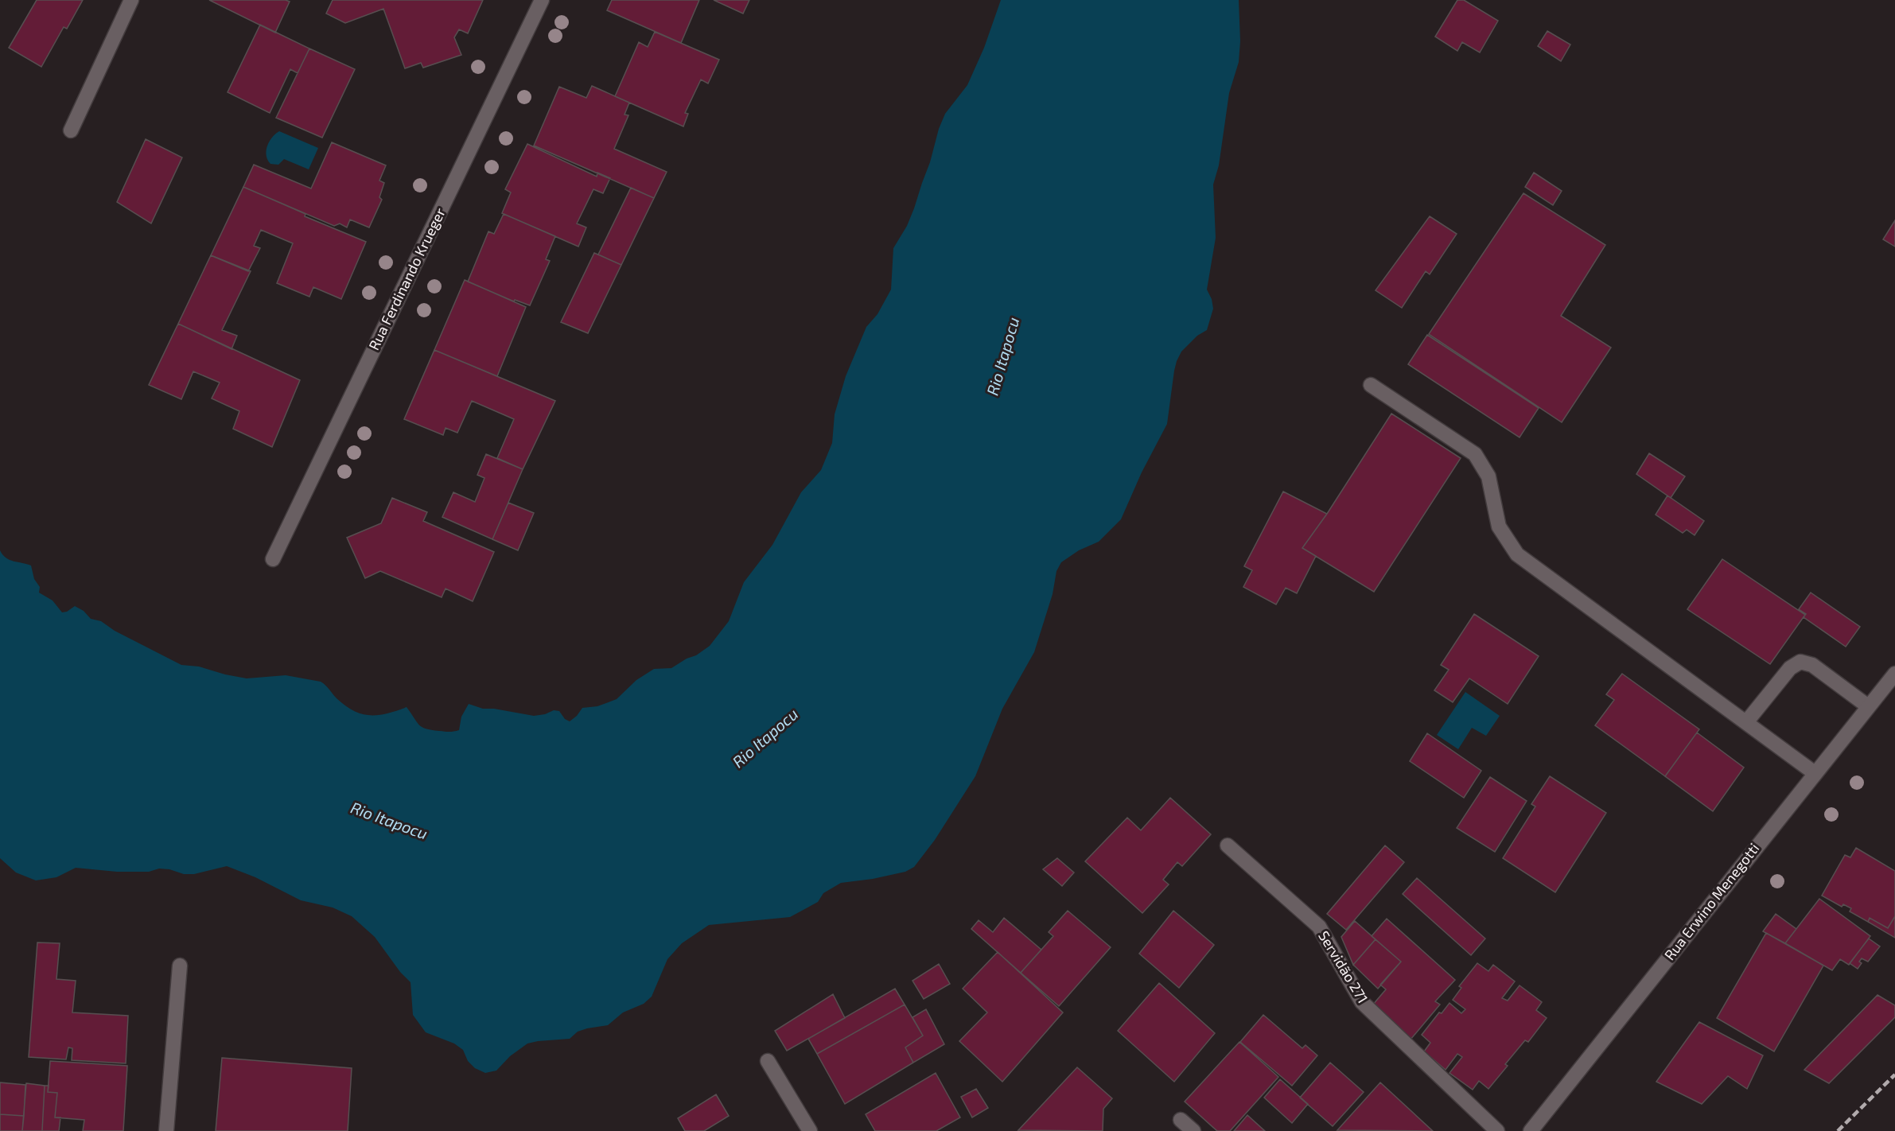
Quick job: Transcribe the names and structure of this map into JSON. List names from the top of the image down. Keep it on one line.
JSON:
{"streets":{"street":["Rua Ferdinando Krueger","Rua Erwino Menegotti","Servidão 271"]},"water":["Rio Itapocu"]}
